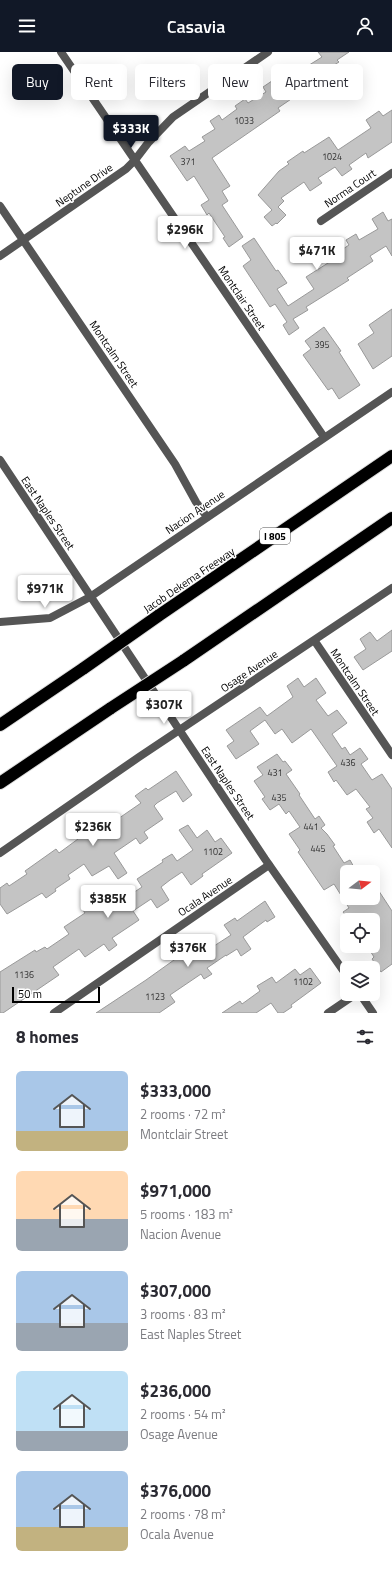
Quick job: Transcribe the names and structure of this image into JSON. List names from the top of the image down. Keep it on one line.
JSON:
{"streets":{"highway":["I 805","Jacob Dekema Freeway"],"street":["Neptune Drive","Norma Court","Montclair Street","Montcalm Street","Nacion Avenue","East Naples Street","Osage Avenue","Ocala Avenue"]},"crossings":[["Neptune Drive","Montclair Street"],["Neptune Drive","Montcalm Street"],["Montclair Street","Nacion Avenue"],["Montcalm Street","Nacion Avenue"],["Montcalm Street","Osage Avenue"],["Nacion Avenue","East Naples Street"],["East Naples Street","Osage Avenue"],["East Naples Street","Ocala Avenue"]],"house_numbers":["1033","1024","371","395","436","431","435","441","445","1102","1136","1102","1123"],"scale_bar":"50 m","north":"right","page":{"header":"Casavia","chip":["Buy","Rent","Filters","New","Apartment"],"price":["$333K","$296K","$471K","$971K","$307K","$236K","$385K","$376K"],"scale":"50 m","heading":"8 homes","list":[{"name":"$333,000","note":"2 rooms · 72 m² · Montclair Street"},{"name":"$971,000","note":"5 rooms · 183 m² · Nacion Avenue"},{"name":"$307,000","note":"3 rooms · 83 m² · East Naples Street"},{"name":"$236,000","note":"2 rooms · 54 m² · Osage Avenue"},{"name":"$376,000","note":"2 rooms · 78 m² · Ocala Avenue"}]}}
